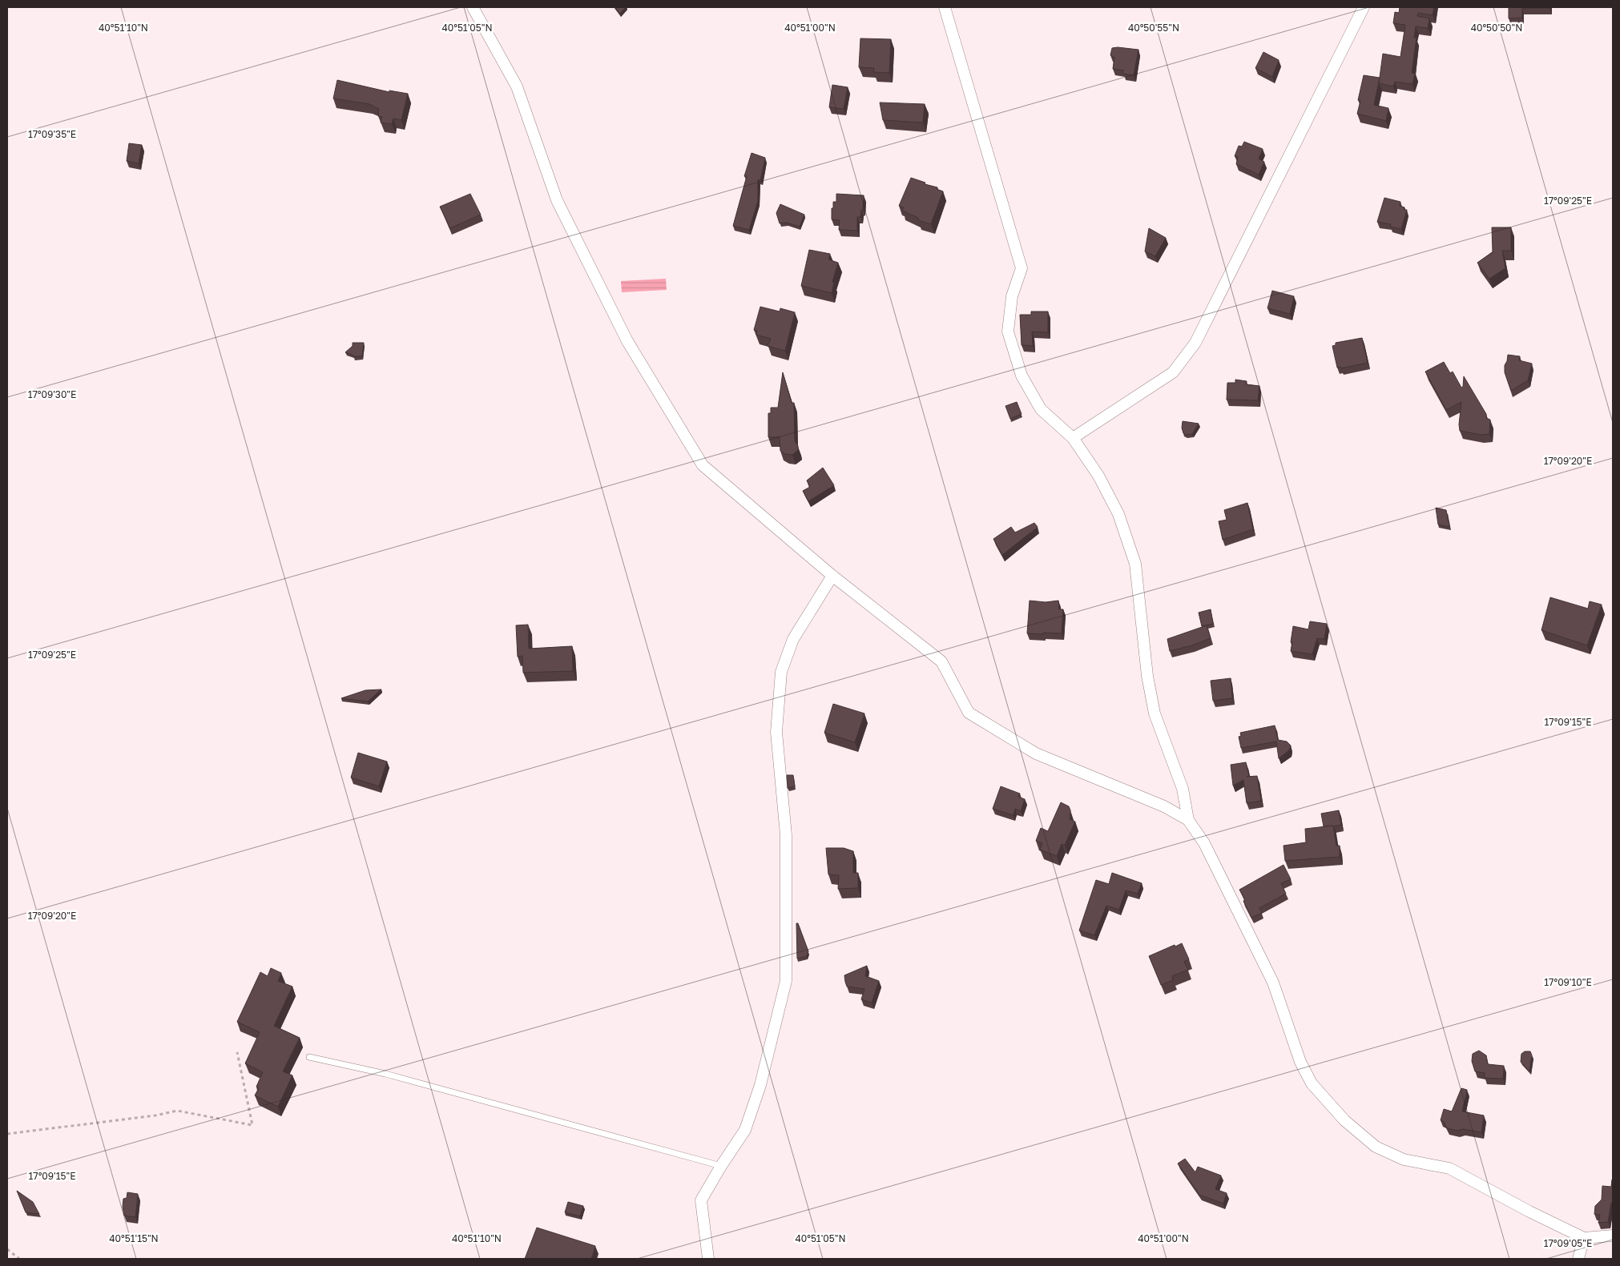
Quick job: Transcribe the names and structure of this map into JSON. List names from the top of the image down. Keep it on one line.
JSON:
{"coordinates":["40°51'10\"N","40°51'05\"N","40°51'00\"N","40°50'55\"N","40°50'50\"N","17°09'35\"E","17°09'25\"E","17°09'30\"E","17°09'20\"E","17°09'15\"E","17°09'10\"E","40°51'15\"N","17°09'05\"E"]}
